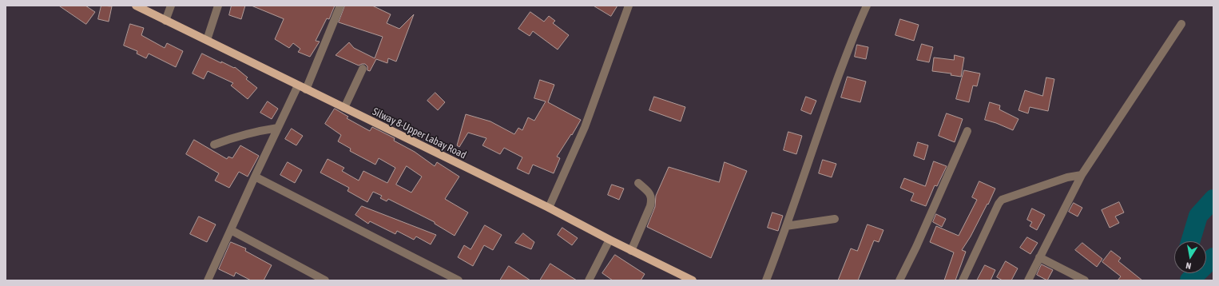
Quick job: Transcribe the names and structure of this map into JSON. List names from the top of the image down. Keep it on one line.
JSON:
{"streets":{"main road":["Silway 8-Upper Labay Road"]},"north":"bottom"}
